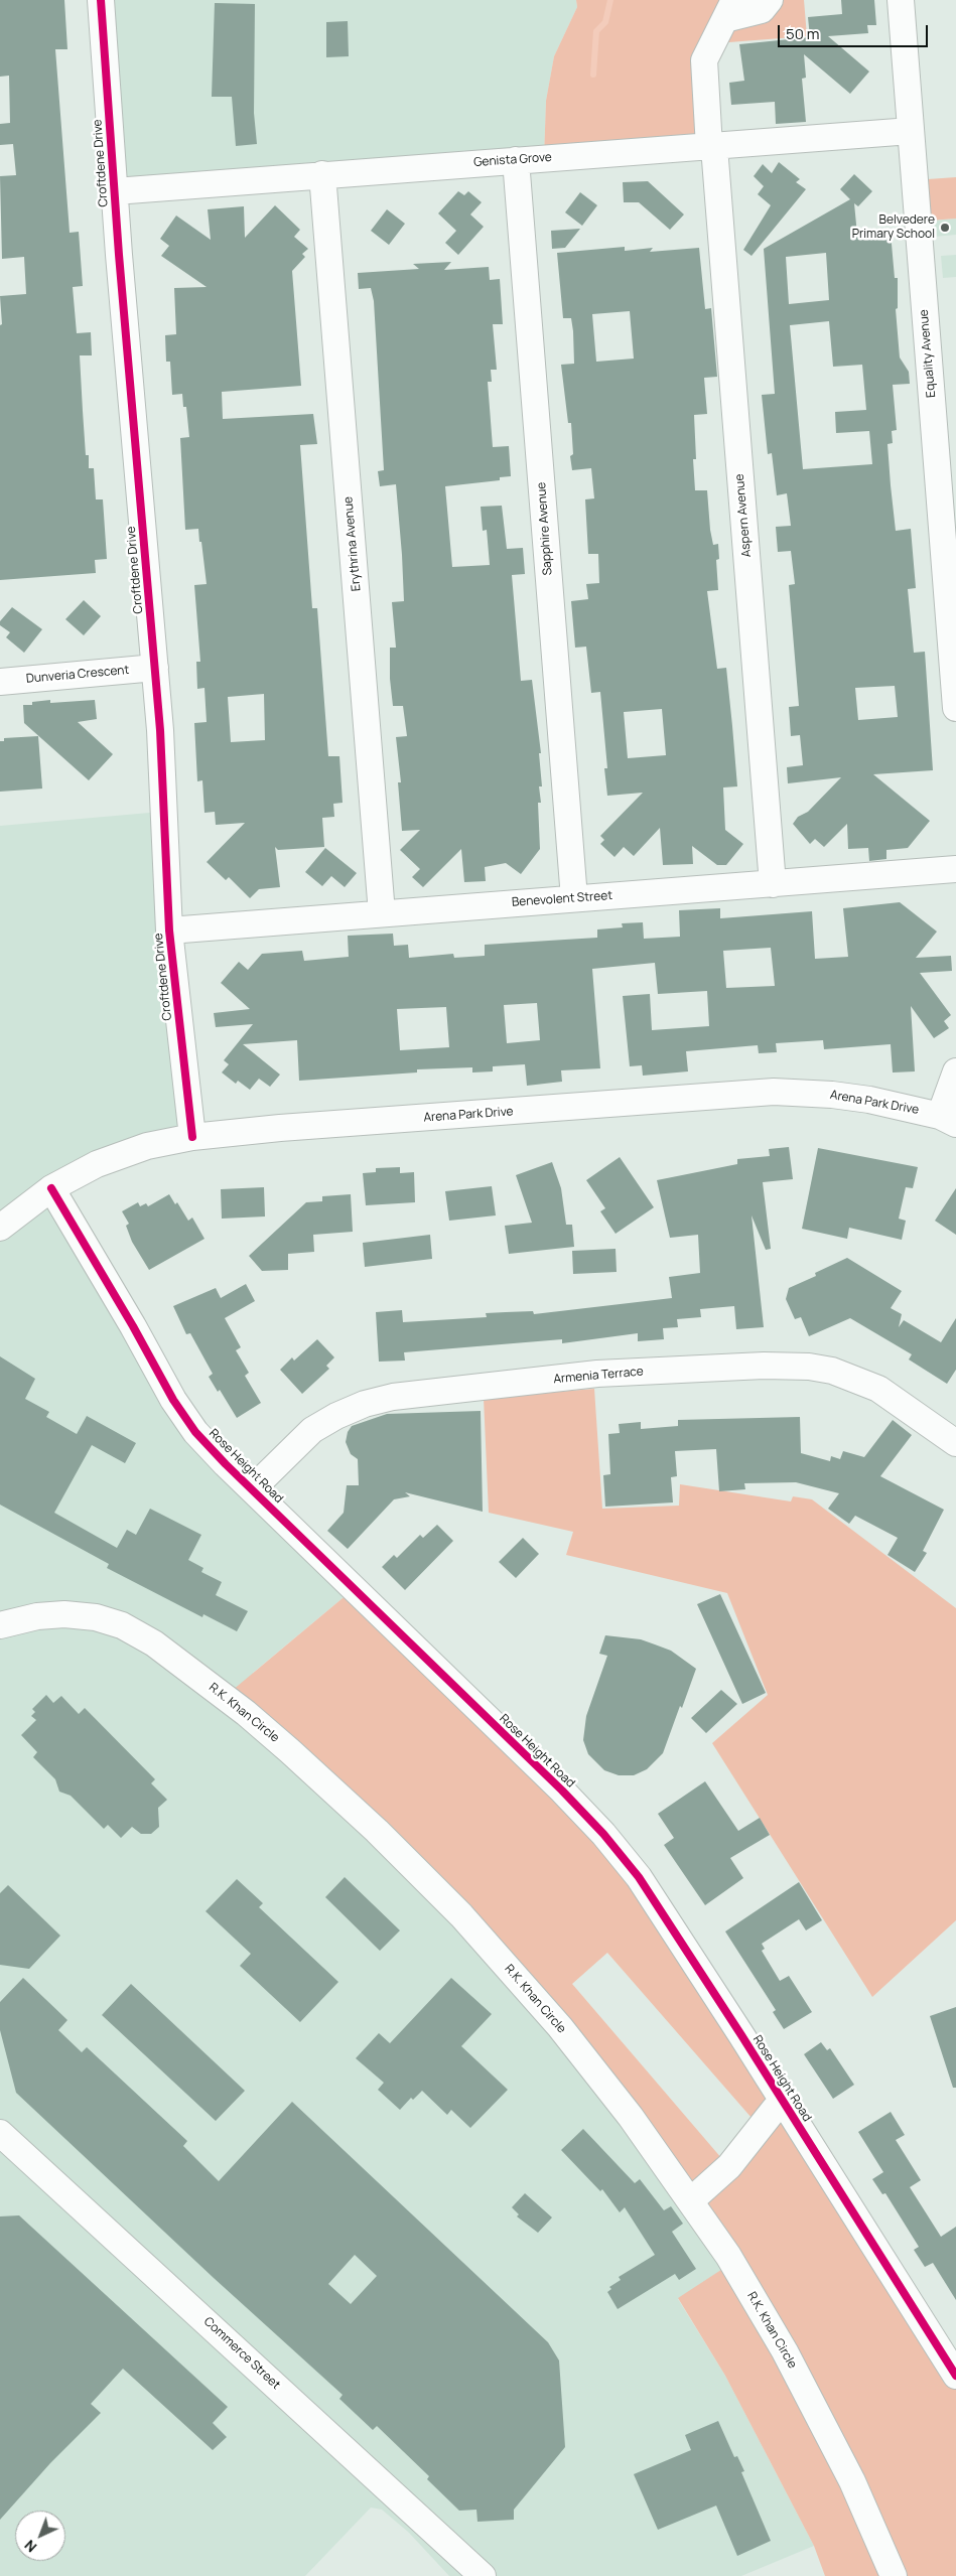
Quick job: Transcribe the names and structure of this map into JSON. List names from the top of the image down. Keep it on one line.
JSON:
{"streets":{"street":["Genista Grove","Croftdene Drive","Equality Avenue","Aspern Avenue","Sapphire Avenue","Erythrina Avenue","Dunveria Crescent","Benevolent Street","Arena Park Drive","Armenia Terrace","Rose Height Road","R.K. Khan Circle","Commerce Street"]},"crossings":[["Genista Grove","Croftdene Drive"],["Genista Grove","Equality Avenue"],["Genista Grove","Aspern Avenue"],["Genista Grove","Sapphire Avenue"],["Genista Grove","Erythrina Avenue"],["Croftdene Drive","Dunveria Crescent"],["Croftdene Drive","Benevolent Street"],["Croftdene Drive","Arena Park Drive"],["Aspern Avenue","Benevolent Street"],["Sapphire Avenue","Benevolent Street"],["Erythrina Avenue","Benevolent Street"],["Arena Park Drive","Rose Height Road"],["Armenia Terrace","Rose Height Road"]],"places":["Belvedere Primary School"],"scale_bar":"50 m","north":"bottom left"}
